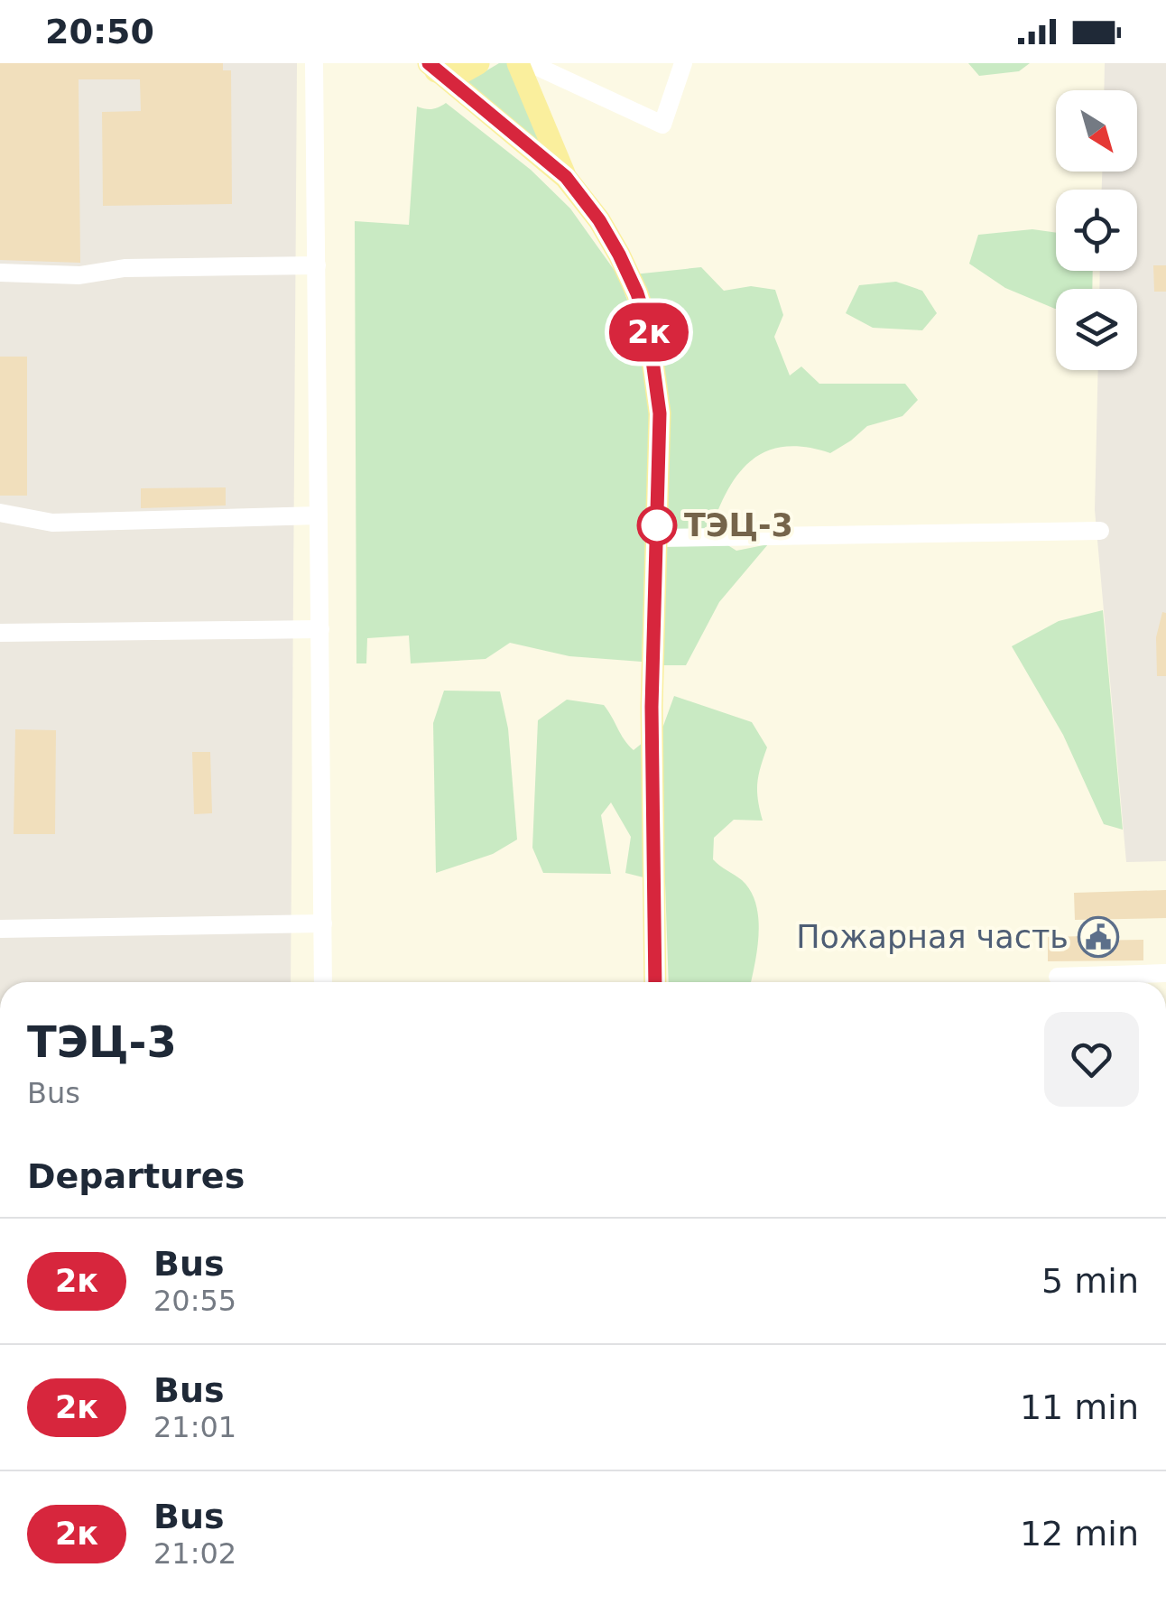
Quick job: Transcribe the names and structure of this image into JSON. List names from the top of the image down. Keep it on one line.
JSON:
{"places":{"other":["ТЭЦ-3"],"public building":["Пожарная часть"]},"lines":["bus line 2к"],"north":"bottom right","page":{"status":"20:50","on_map":"2к","heading":[["ТЭЦ-3","Bus"],"Departures"],"list":[{"mark":"2к","name":"Bus","note":"20:55","value":"5 min"},{"mark":"2к","name":"Bus","note":"21:01","value":"11 min"},{"mark":"2к","name":"Bus","note":"21:02","value":"12 min"}]}}
